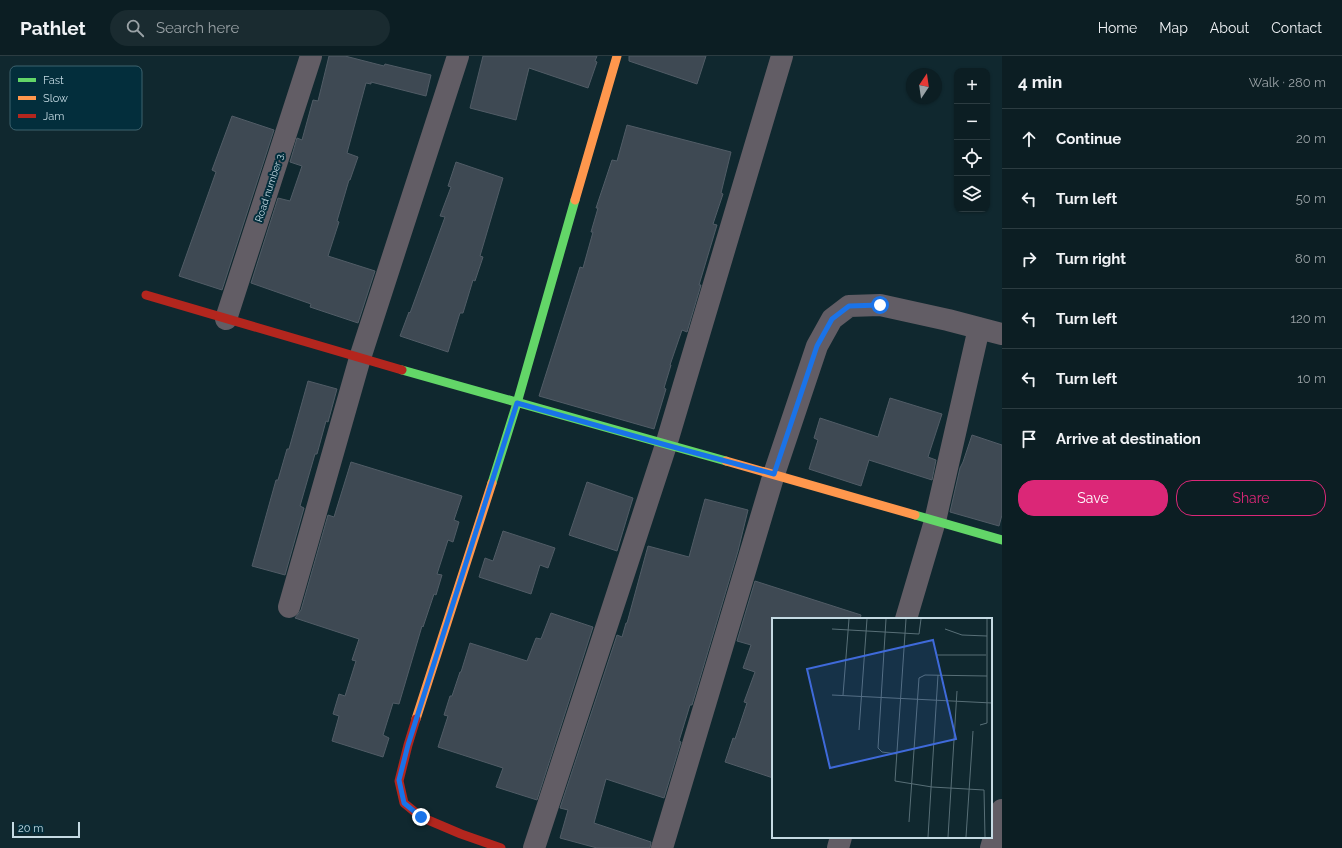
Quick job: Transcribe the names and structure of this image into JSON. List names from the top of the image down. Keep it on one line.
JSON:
{"streets":{"street":["Road number 3."]},"legend":["Fast","Slow","Jam"],"scale_bar":"20 m","north":"top","page":{"header":"Pathlet","search":"Search here","nav":["Home","Map","About","Contact"],"heading":["4 min","Walk · 280 m"],"map_buttons":["+","−"],"list":[["Continue","20 m"],["Turn left","50 m"],["Turn right","80 m"],["Turn left","120 m"],["Turn left","10 m"],"Arrive at destination"],"buttons":["Save","Share"],"scale":"20 m"}}
